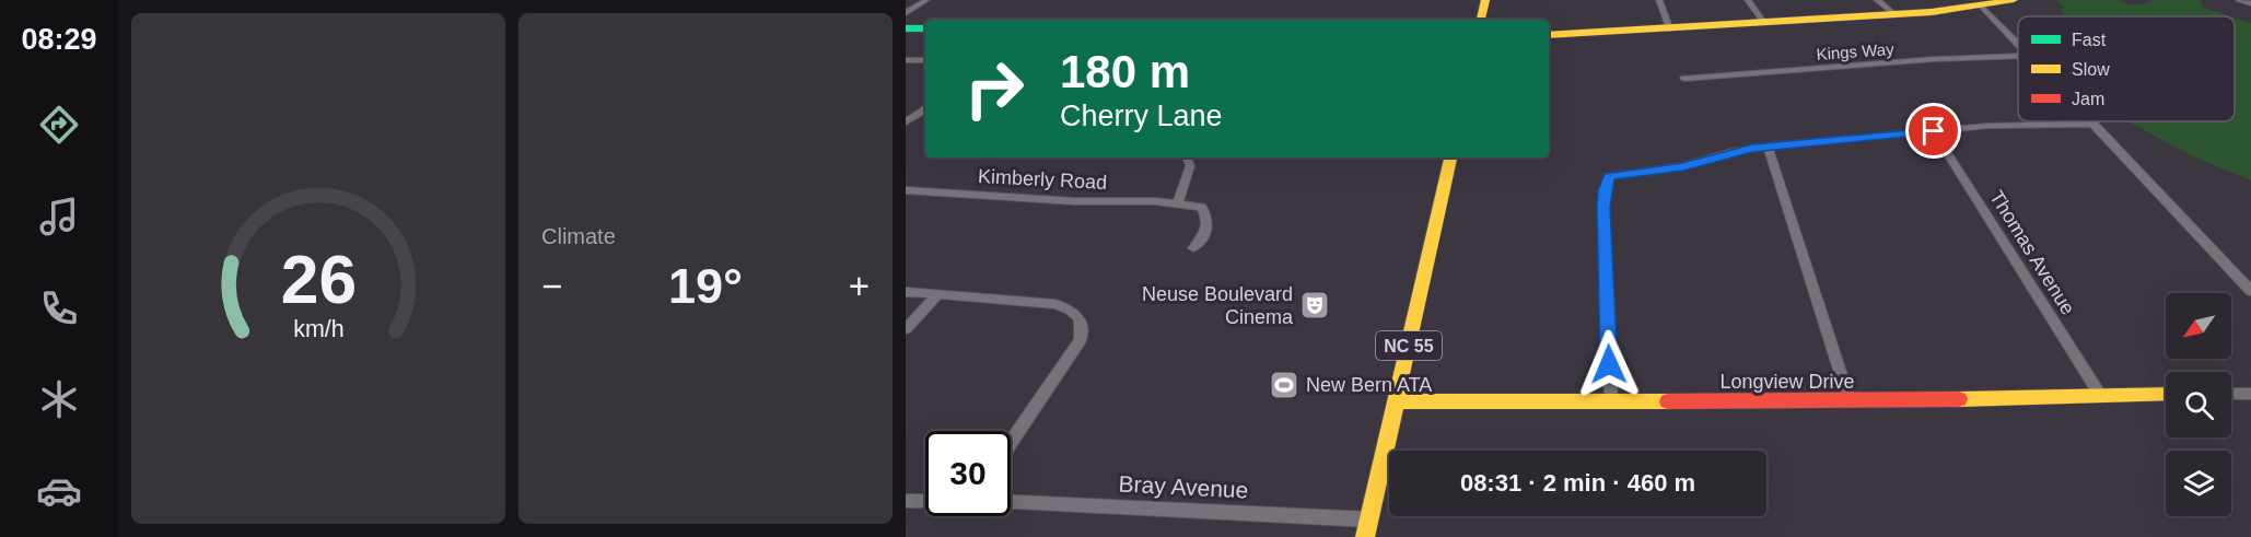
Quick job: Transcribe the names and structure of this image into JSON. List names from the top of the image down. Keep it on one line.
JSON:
{"streets":{"street":["Kings Way","Kimberly Road","Thomas Avenue","NC 55","Longview Drive","Bray Avenue"]},"crossings":[["Thomas Avenue","Longview Drive"],["NC 55","Longview Drive"],["NC 55","Bray Avenue"]],"places":{"theatre":["Neuse Boulevard Cinema"],"sports":["New Bern ATA"]},"legend":["Fast","Slow","Jam"],"north":"bottom left","page":{"tabs":"08:29","tile":"Climate","turn":["180 m","Cherry Lane"],"heat":["−","19°","+"],"limit":"30","trip":"08:31 · 2 min · 460 m","gauge":["26","km/h"]}}
